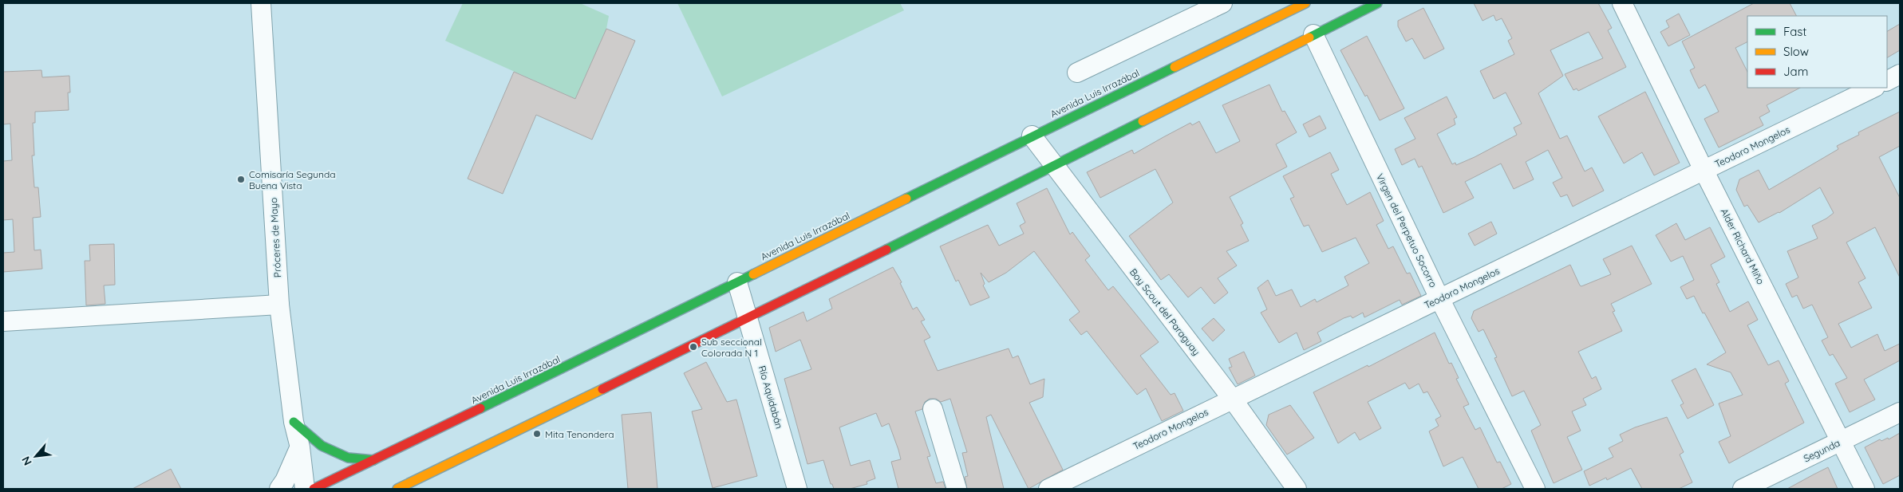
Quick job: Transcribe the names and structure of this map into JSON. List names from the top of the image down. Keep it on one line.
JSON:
{"streets":{"main road":["Avenida Luis Irrazábal"],"street":["Teodoro Mongelos","Virgen del Perpetuo Socorro","Próceres de Mayo","Alder Richard Miño","Boy Scout del Paraguay","Río Aquidabán","Segunda"]},"crossings":[["Avenida Luis Irrazábal","Boy Scout del Paraguay"],["Avenida Luis Irrazábal","Río Aquidabán"],["Teodoro Mongelos","Virgen del Perpetuo Socorro"],["Teodoro Mongelos","Alder Richard Miño"],["Teodoro Mongelos","Boy Scout del Paraguay"],["Alder Richard Miño","Segunda"]],"places":["Comisaría Segunda Buena Vista","Sub seccional Colorada N 1","Mita Tenondera"],"legend":["Fast","Slow","Jam"],"north":"bottom left"}
